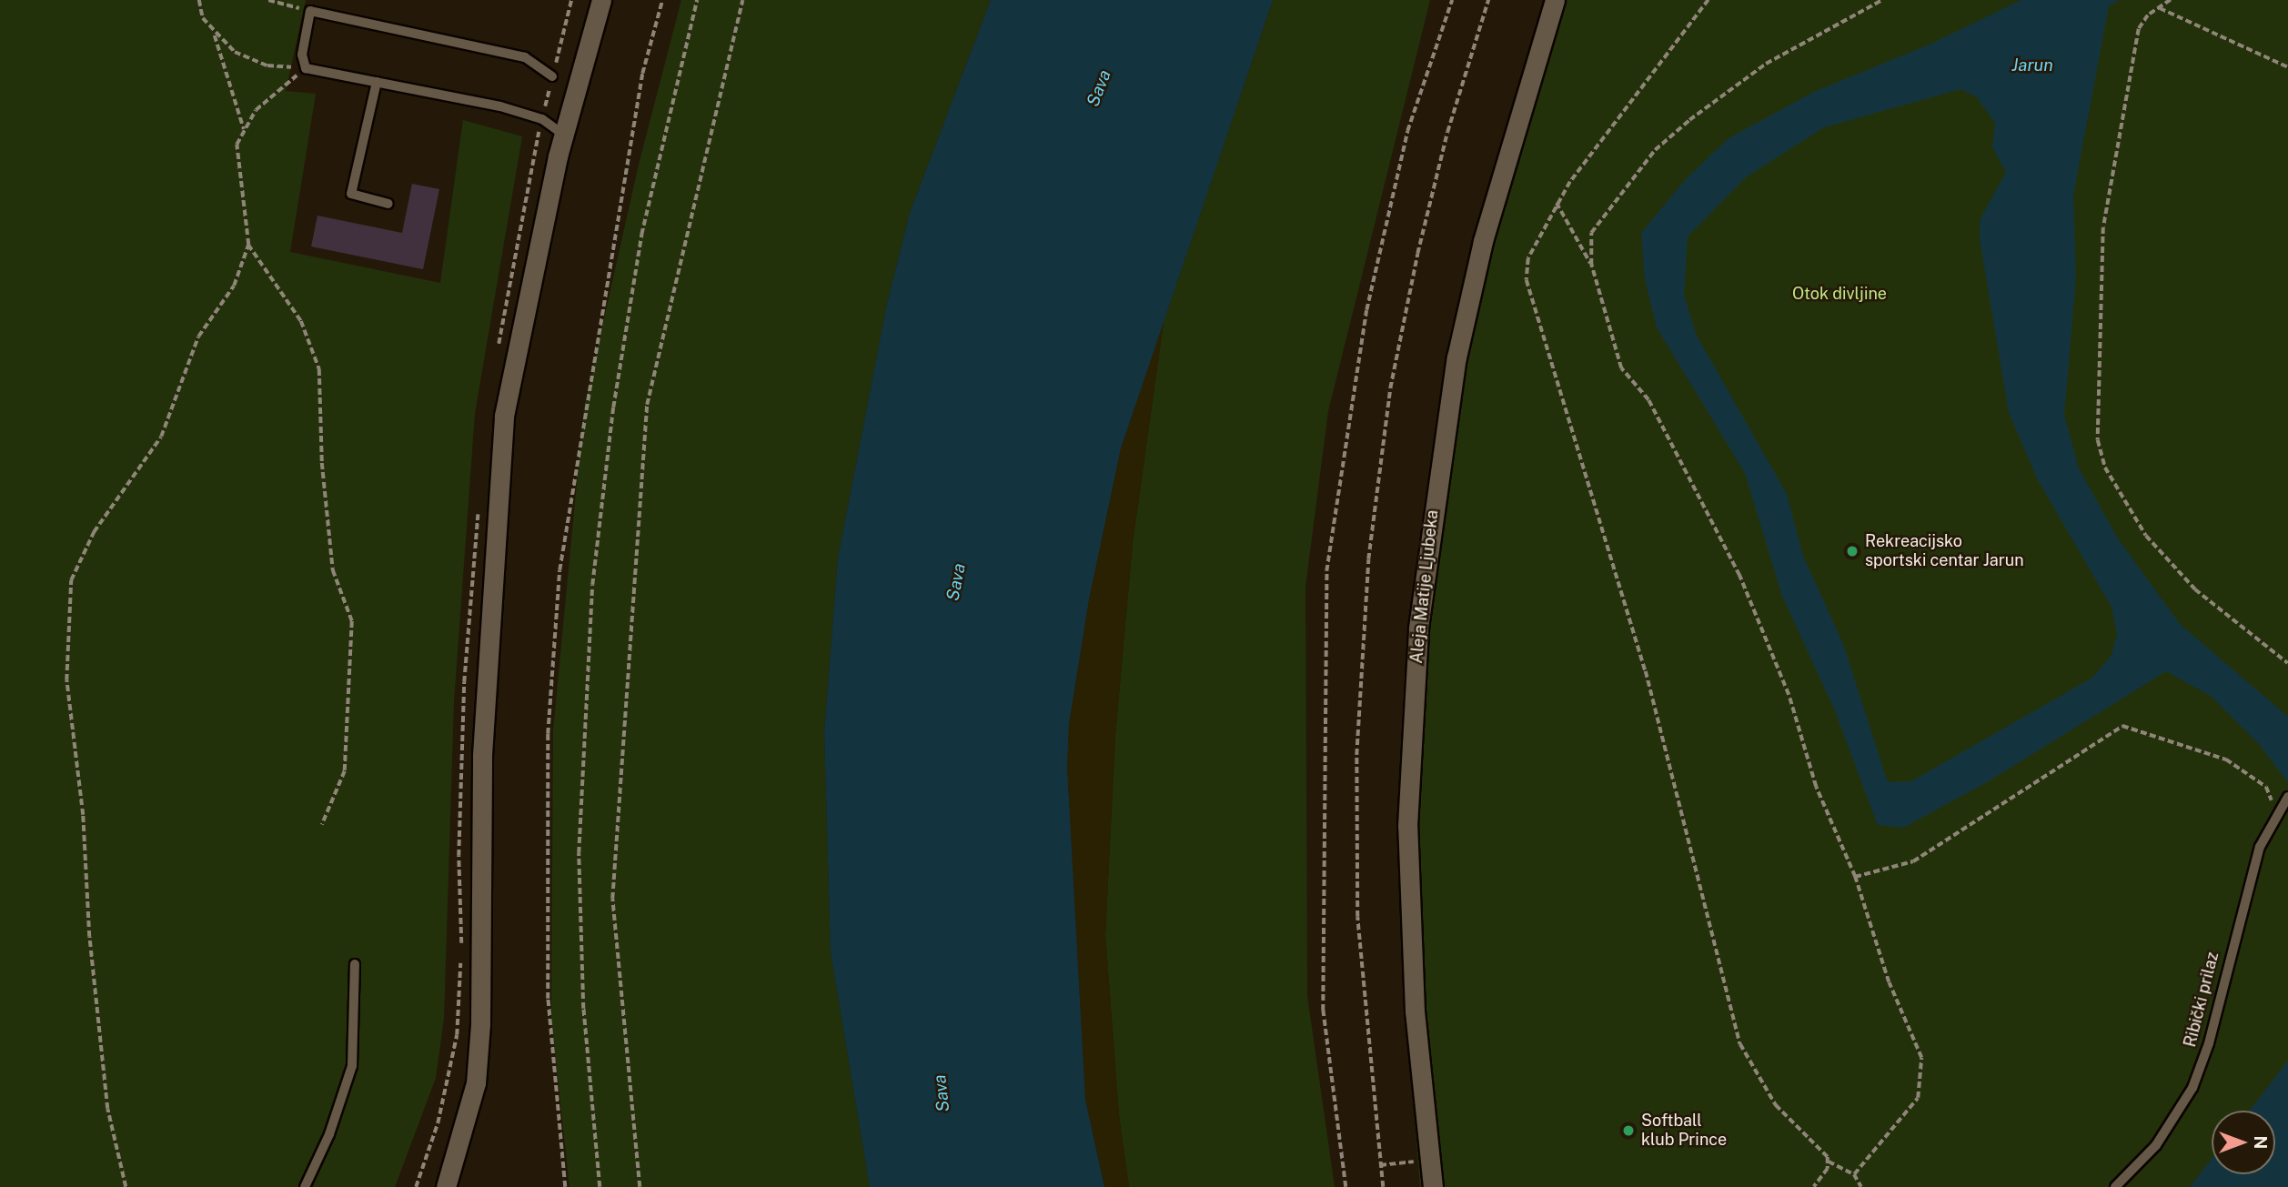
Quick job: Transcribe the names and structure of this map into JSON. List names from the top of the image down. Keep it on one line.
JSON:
{"streets":{"street":["Aleja Matije Ljubeka"],"lane":["Ribički prilaz"]},"water":["Jarun","Sava"],"parks":["Otok divljine"],"places":["Rekreacijsko sportski centar Jarun","Softball klub Prince"],"north":"right"}
